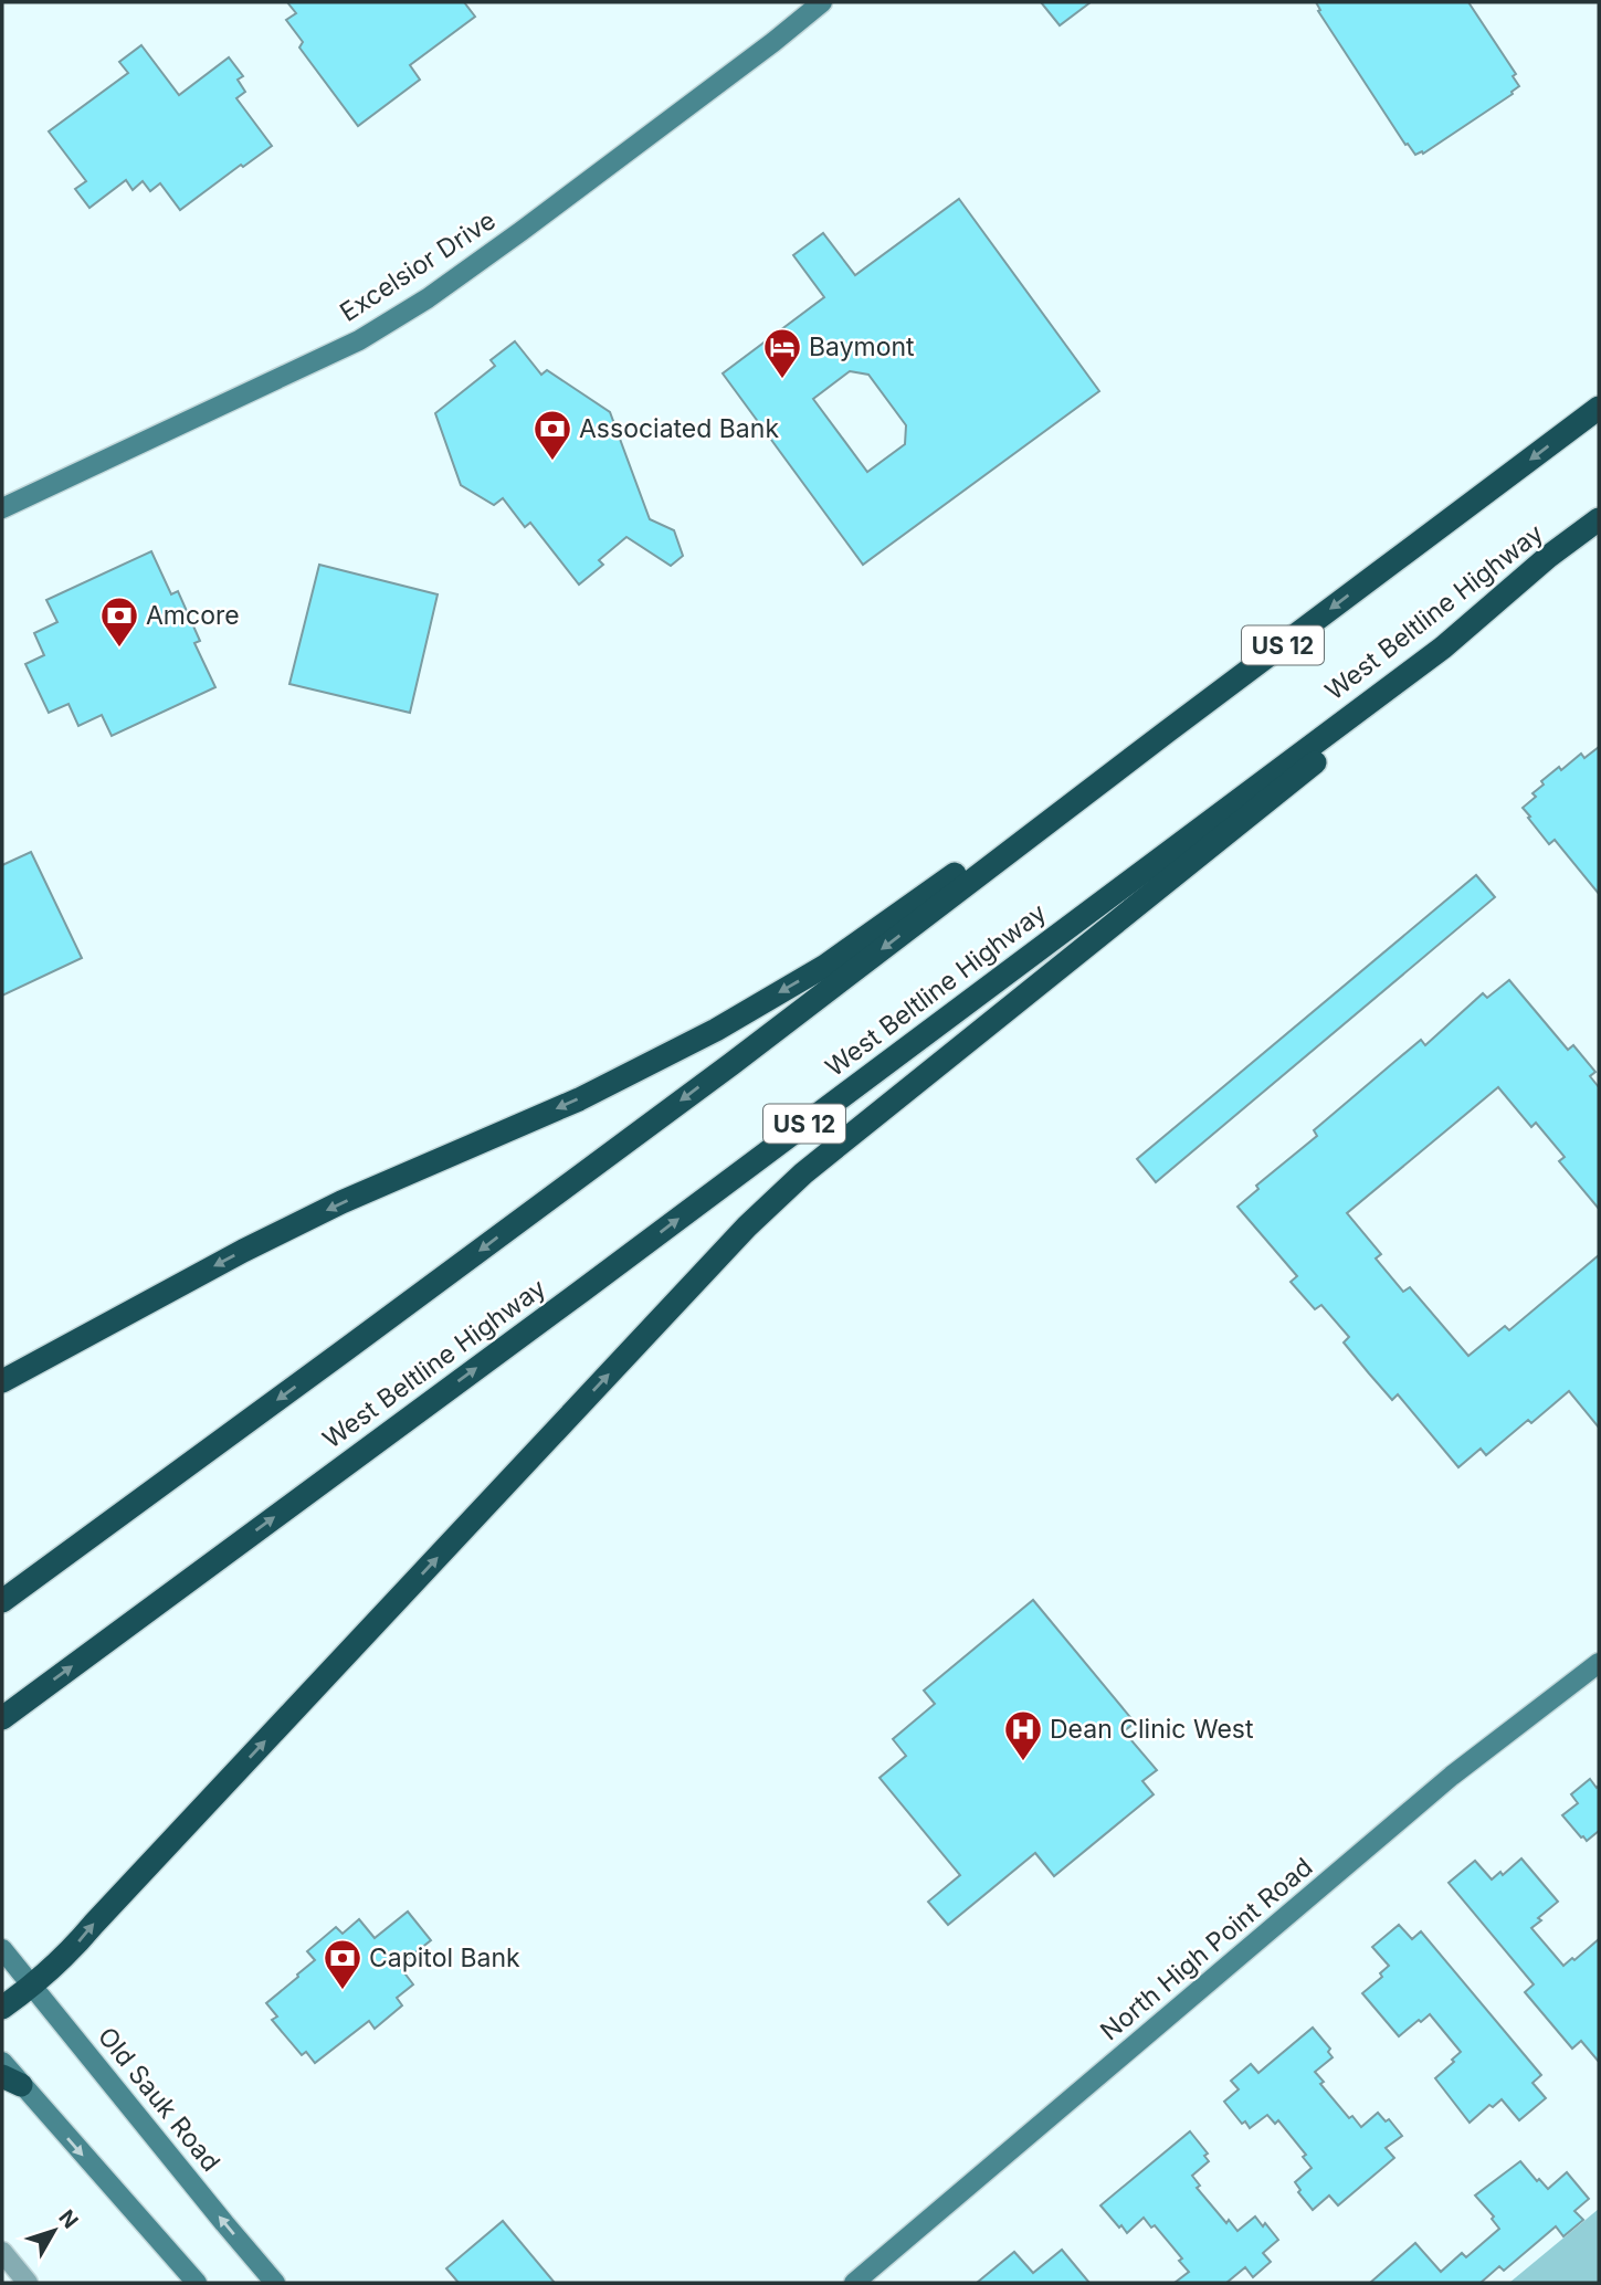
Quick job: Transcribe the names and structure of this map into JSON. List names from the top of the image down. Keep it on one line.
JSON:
{"streets":{"highway":["West Beltline Highway","US 12"],"street":["Excelsior Drive","North High Point Road","Old Sauk Road"]},"places":{"hotel":["Baymont"],"bank":["Associated Bank","Amcore","Capitol Bank"],"hospital":["Dean Clinic West"]},"north":"top right"}
